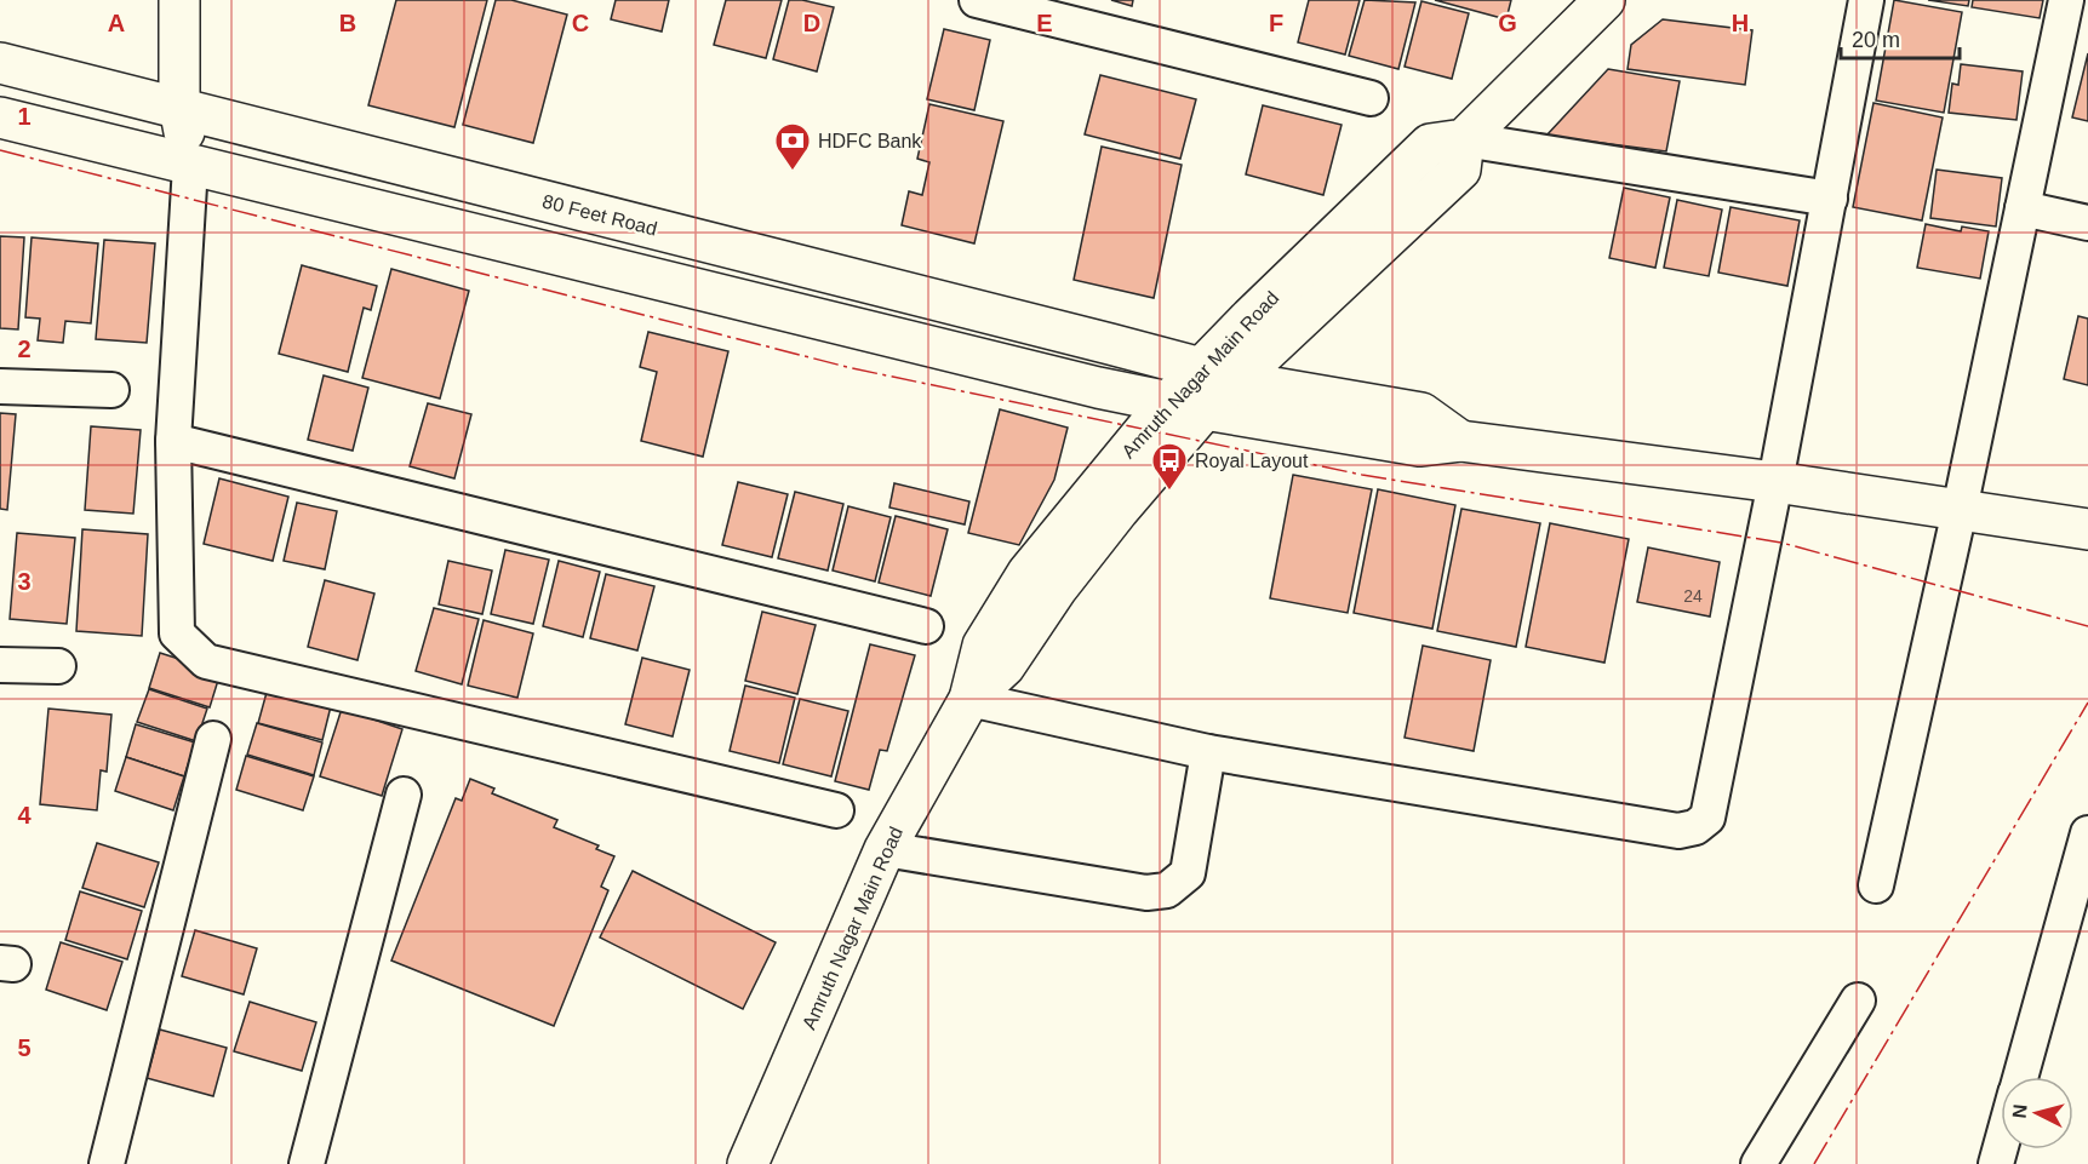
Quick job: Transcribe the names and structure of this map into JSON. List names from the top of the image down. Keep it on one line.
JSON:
{"streets":{"main road":["80 Feet Road","Amruth Nagar Main Road"]},"crossings":[["80 Feet Road","Amruth Nagar Main Road"]],"places":{"bank":["HDFC Bank"],"bus stop":["Royal Layout"]},"house_numbers":["24"],"scale_bar":"20 m","north":"left","grid":{"columns":["A","B","C","D","E","F","G","H"],"rows":["1","2","3","4","5"]}}
